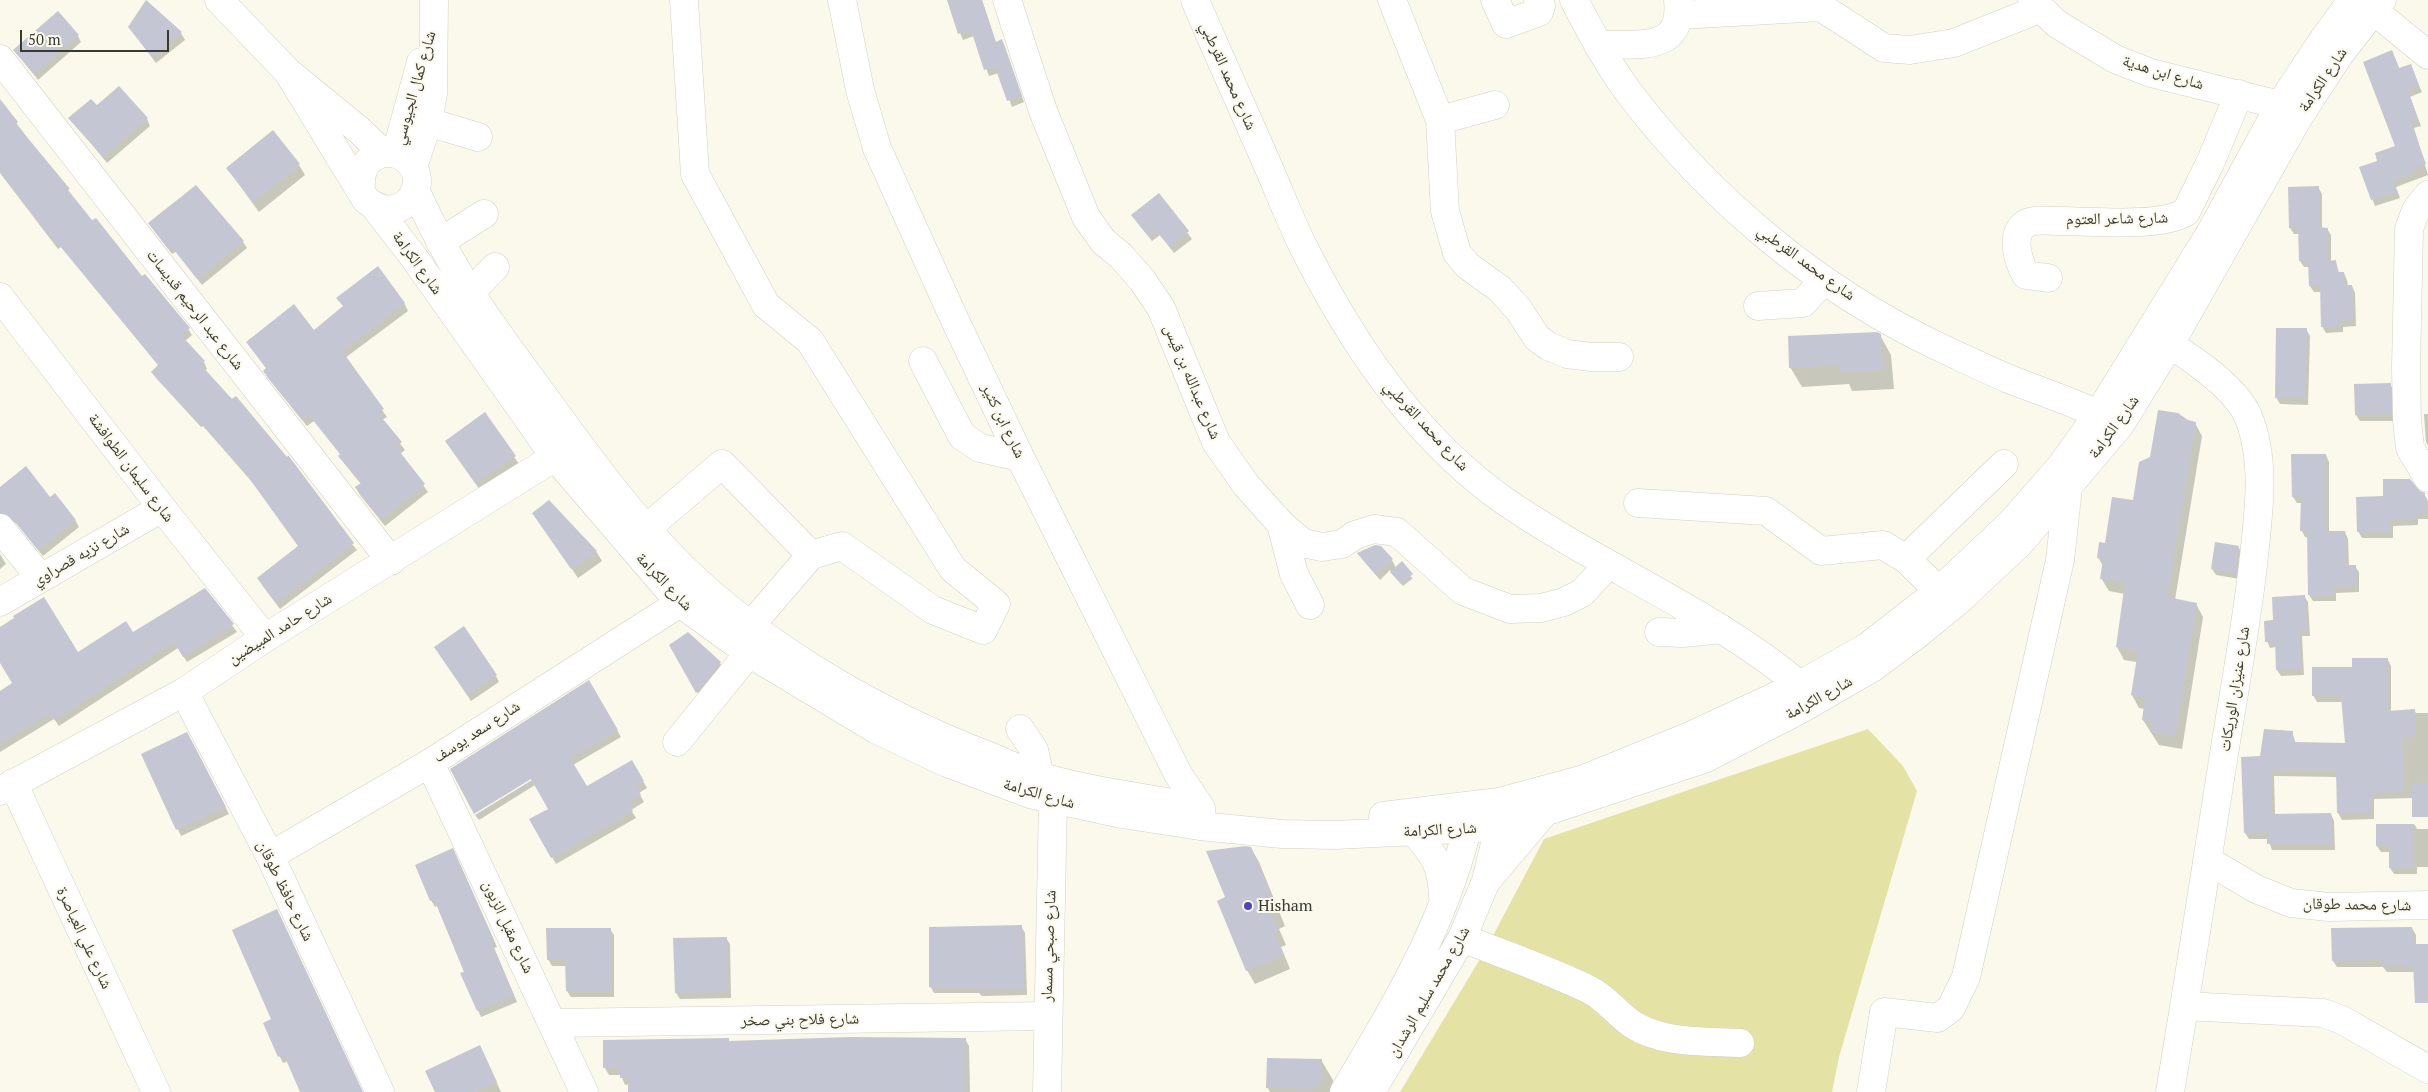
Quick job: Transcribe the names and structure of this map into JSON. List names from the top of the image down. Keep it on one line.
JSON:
{"streets":{"street":["شارع ابن هدية","شارع محمد القرطبي","شارع الكرامة","شارع كمال الجيوسي","شارع شاعر العتوم","شارع عبد الرحيم قديسات","شارع عبدالله بن قيس","شارع ابن كثير","شارع سليمان الطوافشة","شارع نزيه قصراوي","شارع حامد المبيضين","شارع عنيزان الوريكات","شارع سعد يوسف","شارع حافظ طوقان","شارع محمد طوقان","شارع مقبل الزبون","شارع علي العياصرة","شارع صبحي مسمار","شارع محمد سليم الرشدان","شارع فلاح بني صخر"]},"crossings":[["شارع ابن هدية","شارع الكرامة"],["شارع ابن هدية","شارع شاعر العتوم"],["شارع محمد القرطبي","شارع الكرامة"],["شارع محمد القرطبي","شارع عبدالله بن قيس"],["شارع الكرامة","شارع كمال الجيوسي"],["شارع الكرامة","شارع ابن كثير"],["شارع الكرامة","شارع حامد المبيضين"],["شارع الكرامة","شارع عنيزان الوريكات"],["شارع الكرامة","شارع سعد يوسف"],["شارع الكرامة","شارع صبحي مسمار"],["شارع الكرامة","شارع محمد سليم الرشدان"],["شارع عبد الرحيم قديسات","شارع حامد المبيضين"],["شارع سليمان الطوافشة","شارع نزيه قصراوي"],["شارع سليمان الطوافشة","شارع حامد المبيضين"],["شارع حامد المبيضين","شارع حافظ طوقان"],["شارع حامد المبيضين","شارع علي العياصرة"],["شارع عنيزان الوريكات","شارع محمد طوقان"],["شارع سعد يوسف","شارع حافظ طوقان"],["شارع سعد يوسف","شارع مقبل الزبون"],["شارع مقبل الزبون","شارع فلاح بني صخر"],["شارع صبحي مسمار","شارع فلاح بني صخر"]],"places":["Hisham"],"scale_bar":"50 m"}
